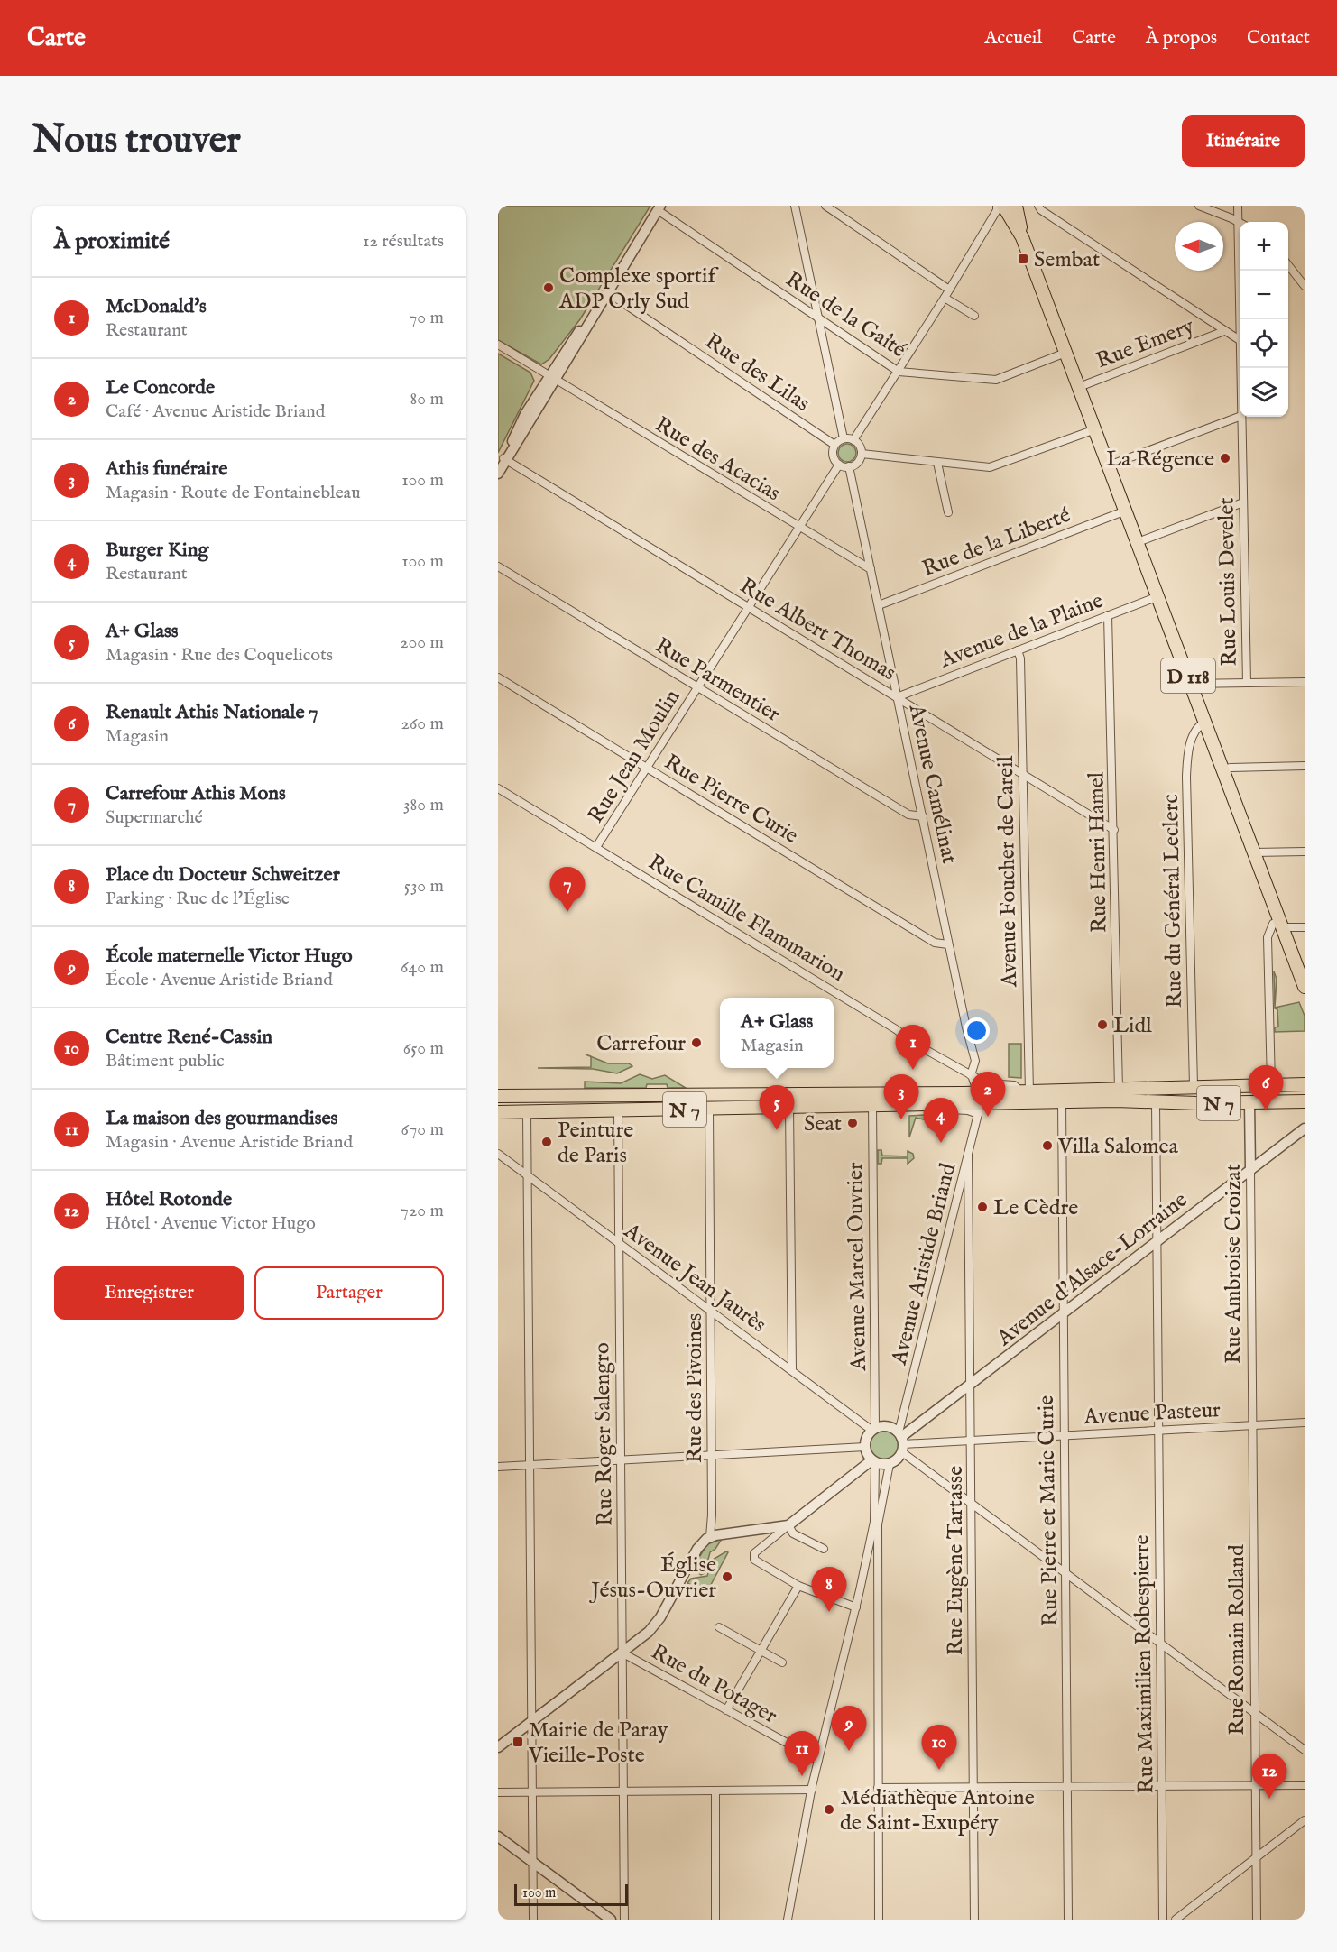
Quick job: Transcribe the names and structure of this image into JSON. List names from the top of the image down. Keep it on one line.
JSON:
{"streets":{"main road":["D 118","N 7"],"street":["Rue de la Gaîté","Rue Emery","Rue des Lilas","Rue des Acacias","Rue de la Liberté","Rue Louis Develet","Rue Albert Thomas","Avenue de la Plaine","Rue Parmentier","Rue Jean Moulin","Avenue Camélinat","Rue Pierre Curie","Rue Henri Hamel","Avenue Foucher de Careil","Rue du Général Leclerc","Rue Camille Flammarion","Avenue Aristide Briand","Rue Ambroise Croizat","Avenue Marcel Ouvrier","Avenue d'Alsace-Lorraine","Avenue Jean Jaurès","Rue des Pivoines","Avenue Pasteur","Rue Roger Salengro","Rue Pierre et Marie Curie","Rue Eugène Tartasse","Rue Romain Rolland","Rue Maximilien Robespierre","Rue du Potager"]},"crossings":[["Rue de la Gaîté","D 118"],["Rue Emery","D 118"],["Rue des Lilas","Rue Jean Moulin"],["Rue des Lilas","Avenue Camélinat"],["Rue des Acacias","Rue Jean Moulin"],["Rue des Acacias","Avenue Camélinat"],["Rue de la Liberté","D 118"],["Rue de la Liberté","Avenue Camélinat"],["Rue Albert Thomas","Avenue de la Plaine"],["Rue Albert Thomas","Rue Jean Moulin"],["Rue Albert Thomas","Avenue Camélinat"],["Rue Albert Thomas","Rue Henri Hamel"],["Rue Albert Thomas","Avenue Foucher de Careil"],["Avenue de la Plaine","D 118"],["Avenue de la Plaine","Avenue Camélinat"],["Avenue de la Plaine","Rue Henri Hamel"],["Avenue de la Plaine","Avenue Foucher de Careil"],["D 118","Rue du Général Leclerc"],["Rue Parmentier","Rue Jean Moulin"],["Rue Parmentier","Avenue Camélinat"],["Rue Jean Moulin","Avenue Camélinat"],["Rue Jean Moulin","Rue Pierre Curie"],["Rue Jean Moulin","Rue Camille Flammarion"],["Avenue Camélinat","Rue Pierre Curie"],["Avenue Camélinat","Rue Camille Flammarion"],["Avenue Camélinat","N 7"],["Avenue Camélinat","Avenue Aristide Briand"],["Rue Henri Hamel","N 7"],["Avenue Foucher de Careil","N 7"],["Rue du Général Leclerc","N 7"],["Rue Camille Flammarion","N 7"],["Rue Camille Flammarion","Avenue Aristide Briand"],["N 7","Avenue Aristide Briand"],["N 7","Rue Ambroise Croizat"],["N 7","Avenue Marcel Ouvrier"],["N 7","Rue des Pivoines"],["N 7","Rue Roger Salengro"],["N 7","Rue Pierre et Marie Curie"],["N 7","Rue Maximilien Robespierre"],["Avenue Aristide Briand","Avenue Marcel Ouvrier"],["Avenue Aristide Briand","Avenue d'Alsace-Lorraine"],["Avenue Aristide Briand","Avenue Jean Jaurès"],["Avenue Aristide Briand","Avenue Pasteur"],["Avenue Aristide Briand","Rue Eugène Tartasse"],["Rue Ambroise Croizat","Avenue d'Alsace-Lorraine"],["Rue Ambroise Croizat","Avenue Pasteur"],["Rue Ambroise Croizat","Rue Romain Rolland"],["Avenue Marcel Ouvrier","Avenue d'Alsace-Lorraine"],["Avenue Marcel Ouvrier","Avenue Jean Jaurès"],["Avenue Marcel Ouvrier","Avenue Pasteur"],["Avenue d'Alsace-Lorraine","Avenue Jean Jaurès"],["Avenue d'Alsace-Lorraine","Avenue Pasteur"],["Avenue d'Alsace-Lorraine","Rue Pierre et Marie Curie"],["Avenue d'Alsace-Lorraine","Rue Eugène Tartasse"],["Avenue d'Alsace-Lorraine","Rue Maximilien Robespierre"],["Avenue Jean Jaurès","Rue des Pivoines"],["Avenue Jean Jaurès","Avenue Pasteur"],["Avenue Jean Jaurès","Rue Roger Salengro"],["Avenue Pasteur","Rue Pierre et Marie Curie"],["Avenue Pasteur","Rue Eugène Tartasse"],["Avenue Pasteur","Rue Romain Rolland"],["Avenue Pasteur","Rue Maximilien Robespierre"],["Rue Roger Salengro","Rue du Potager"]],"places":{"transit":["Sembat","Mairie de Paray Vieille-Poste"],"other":["Complexe sportif ADP Orly Sud","La Régence","Lidl","Carrefour","Seat","Peinture de Paris","Villa Salomea","Le Cèdre","Église Jésus-Ouvrier","Médiathèque Antoine de Saint-Exupéry"]},"scale_bar":"100 m","north":"left","page":{"header":"Carte","nav":["Accueil","Carte","À propos","Contact"],"buttons":["Itinéraire",["Enregistrer","Partager"]],"title":"Nous trouver","heading":["À proximité","12 résultats"],"map_buttons":["+","−"],"list":[{"mark":"1","name":"McDonald's","note":"Restaurant","value":"70 m"},{"mark":"2","name":"Le Concorde","note":"Café · Avenue Aristide Briand","value":"80 m"},{"mark":"3","name":"Athis funéraire","note":"Magasin · Route de Fontainebleau","value":"100 m"},{"mark":"4","name":"Burger King","note":"Restaurant","value":"100 m"},{"mark":"5","name":"A+ Glass","note":"Magasin · Rue des Coquelicots","value":"200 m"},{"mark":"6","name":"Renault Athis Nationale 7","note":"Magasin","value":"260 m"},{"mark":"7","name":"Carrefour Athis Mons","note":"Supermarché","value":"380 m"},{"mark":"8","name":"Place du Docteur Schweitzer","note":"Parking · Rue de l'Église","value":"530 m"},{"mark":"9","name":"École maternelle Victor Hugo","note":"École · Avenue Aristide Briand","value":"640 m"},{"mark":"10","name":"Centre René-Cassin","note":"Bâtiment public","value":"650 m"},{"mark":"11","name":"La maison des gourmandises","note":"Magasin · Avenue Aristide Briand","value":"670 m"},{"mark":"12","name":"Hôtel Rotonde","note":"Hôtel · Avenue Victor Hugo","value":"720 m"}],"pins":["7","1","6","2","3","5","4","8","9","10","11","12"],"popup":["A+ Glass","Magasin"],"scale":"100 m"}}
